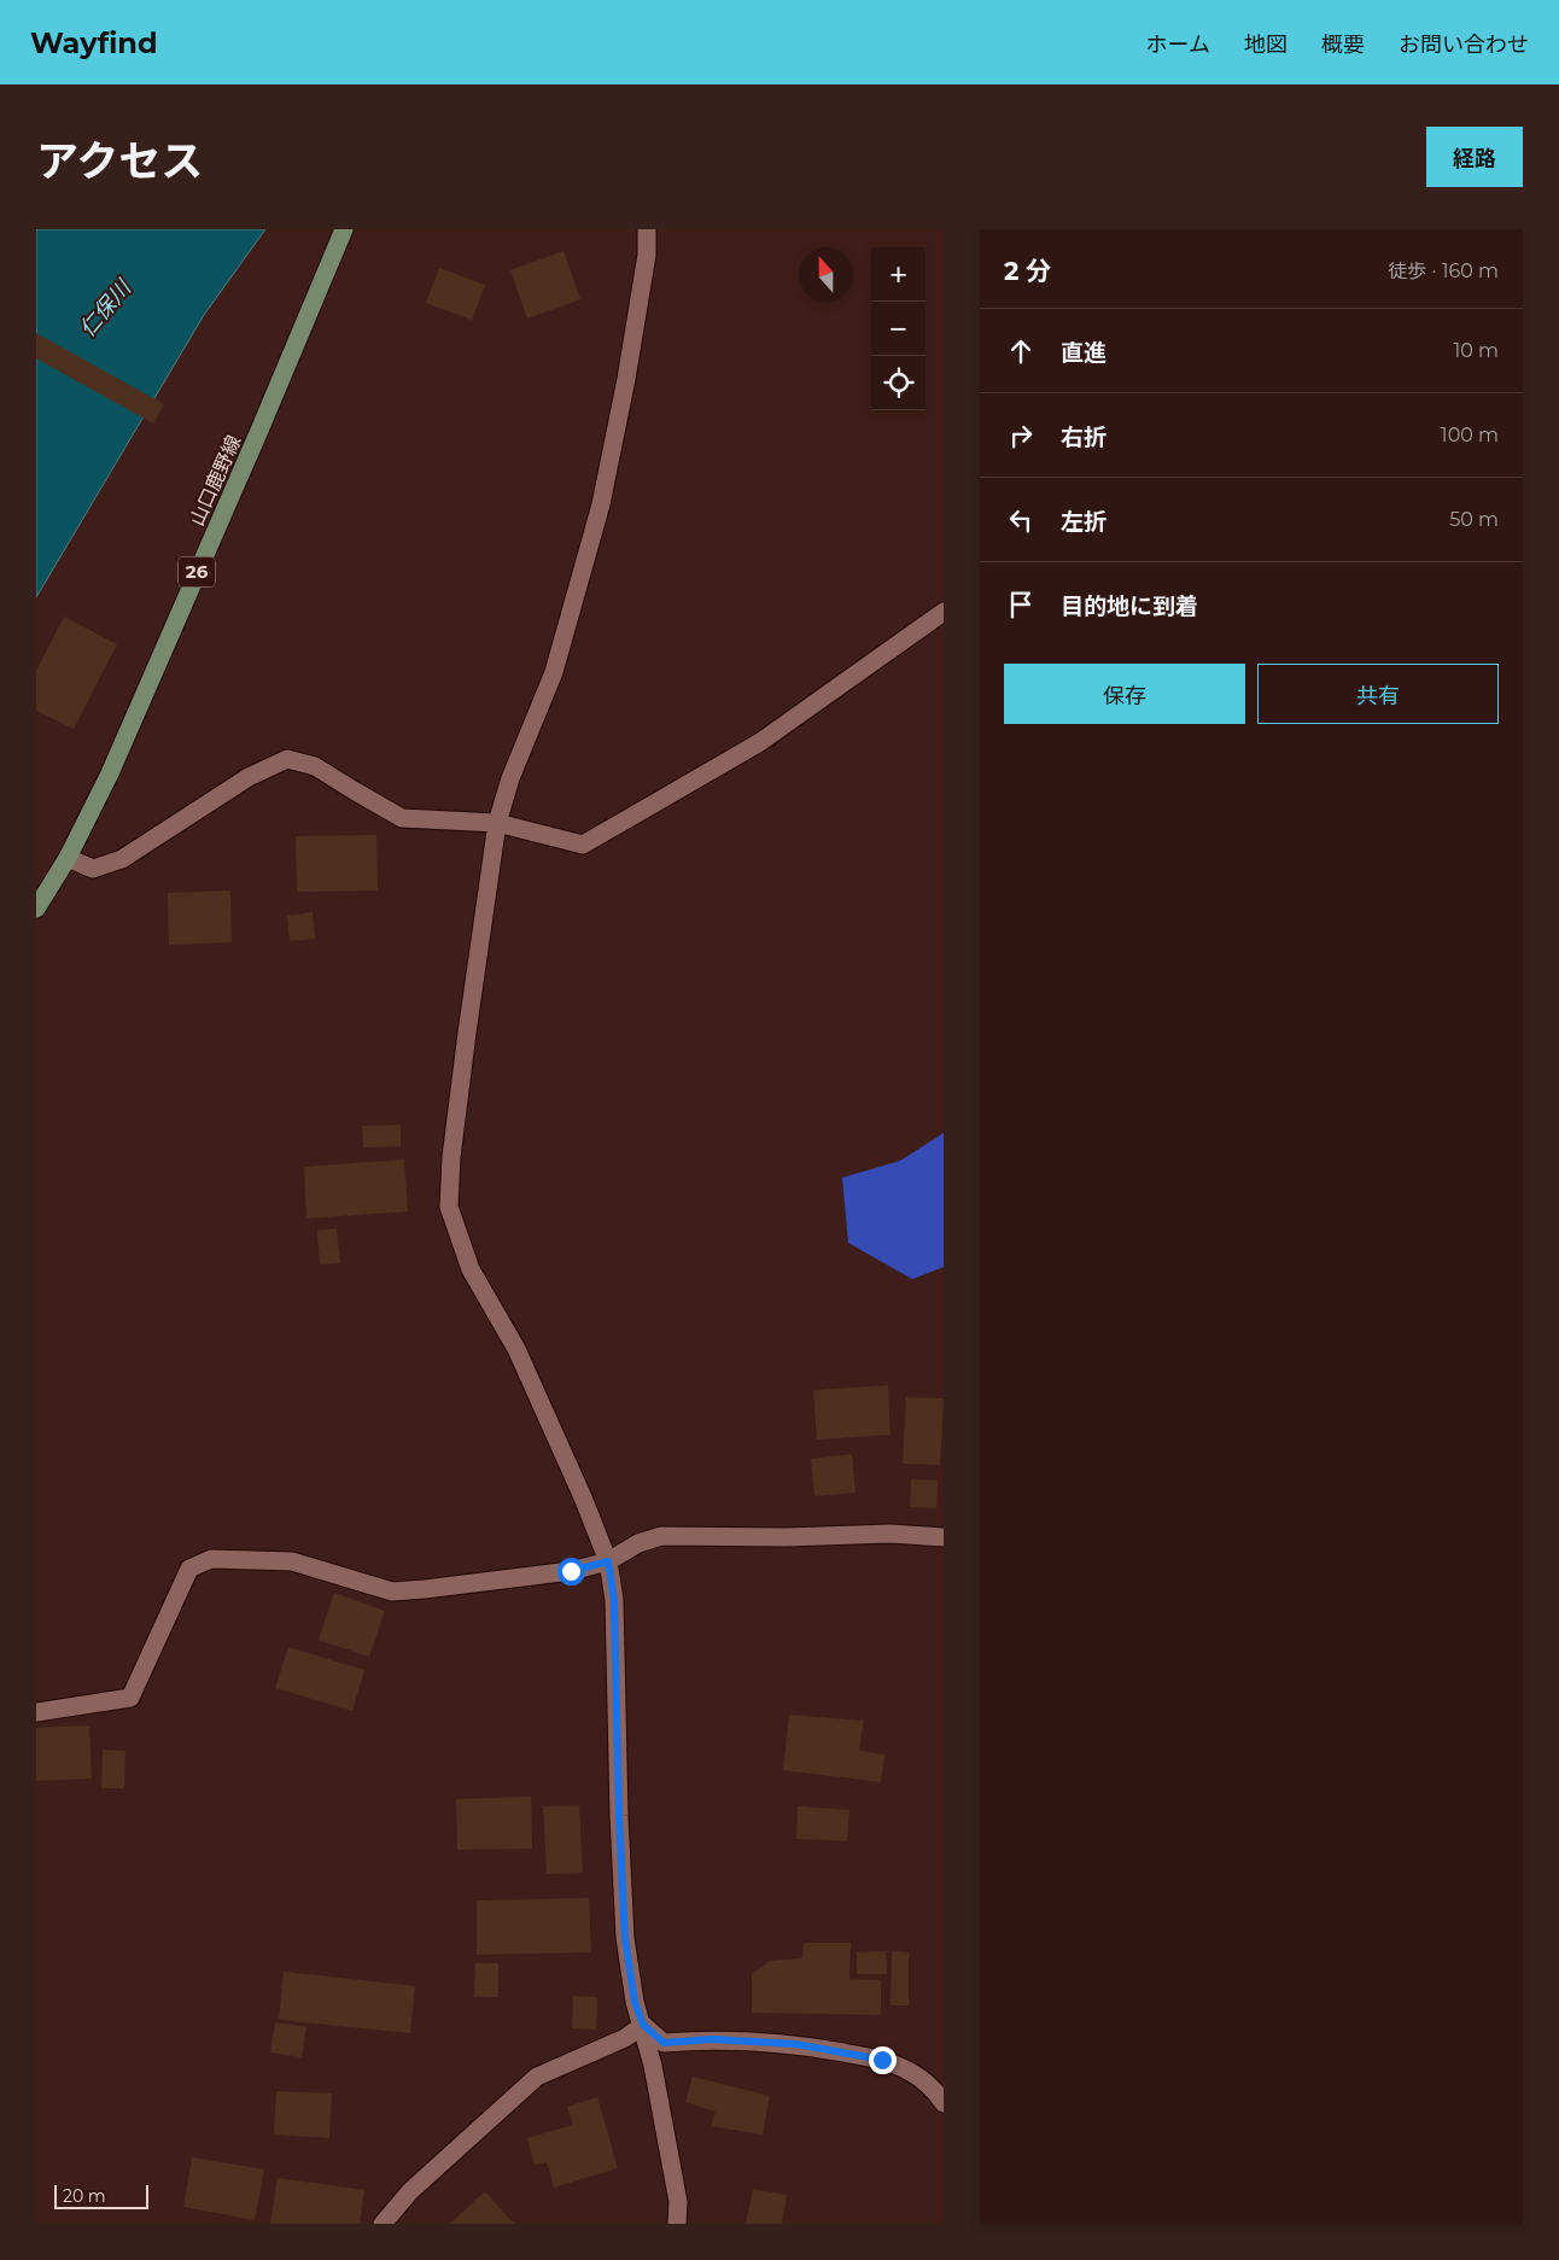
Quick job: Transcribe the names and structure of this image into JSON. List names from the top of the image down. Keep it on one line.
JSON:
{"streets":{"main road":["山口鹿野線","26"]},"water":["仁保川"],"scale_bar":"20 m","north":"top","page":{"header":"Wayfind","nav":["ホーム","地図","概要","お問い合わせ"],"title":"アクセス","buttons":["経路",["保存","共有"]],"heading":["2 分","徒歩 · 160 m"],"map_buttons":["+","−"],"list":[["直進","10 m"],["右折","100 m"],["左折","50 m"],"目的地に到着"],"scale":"20 m"}}
